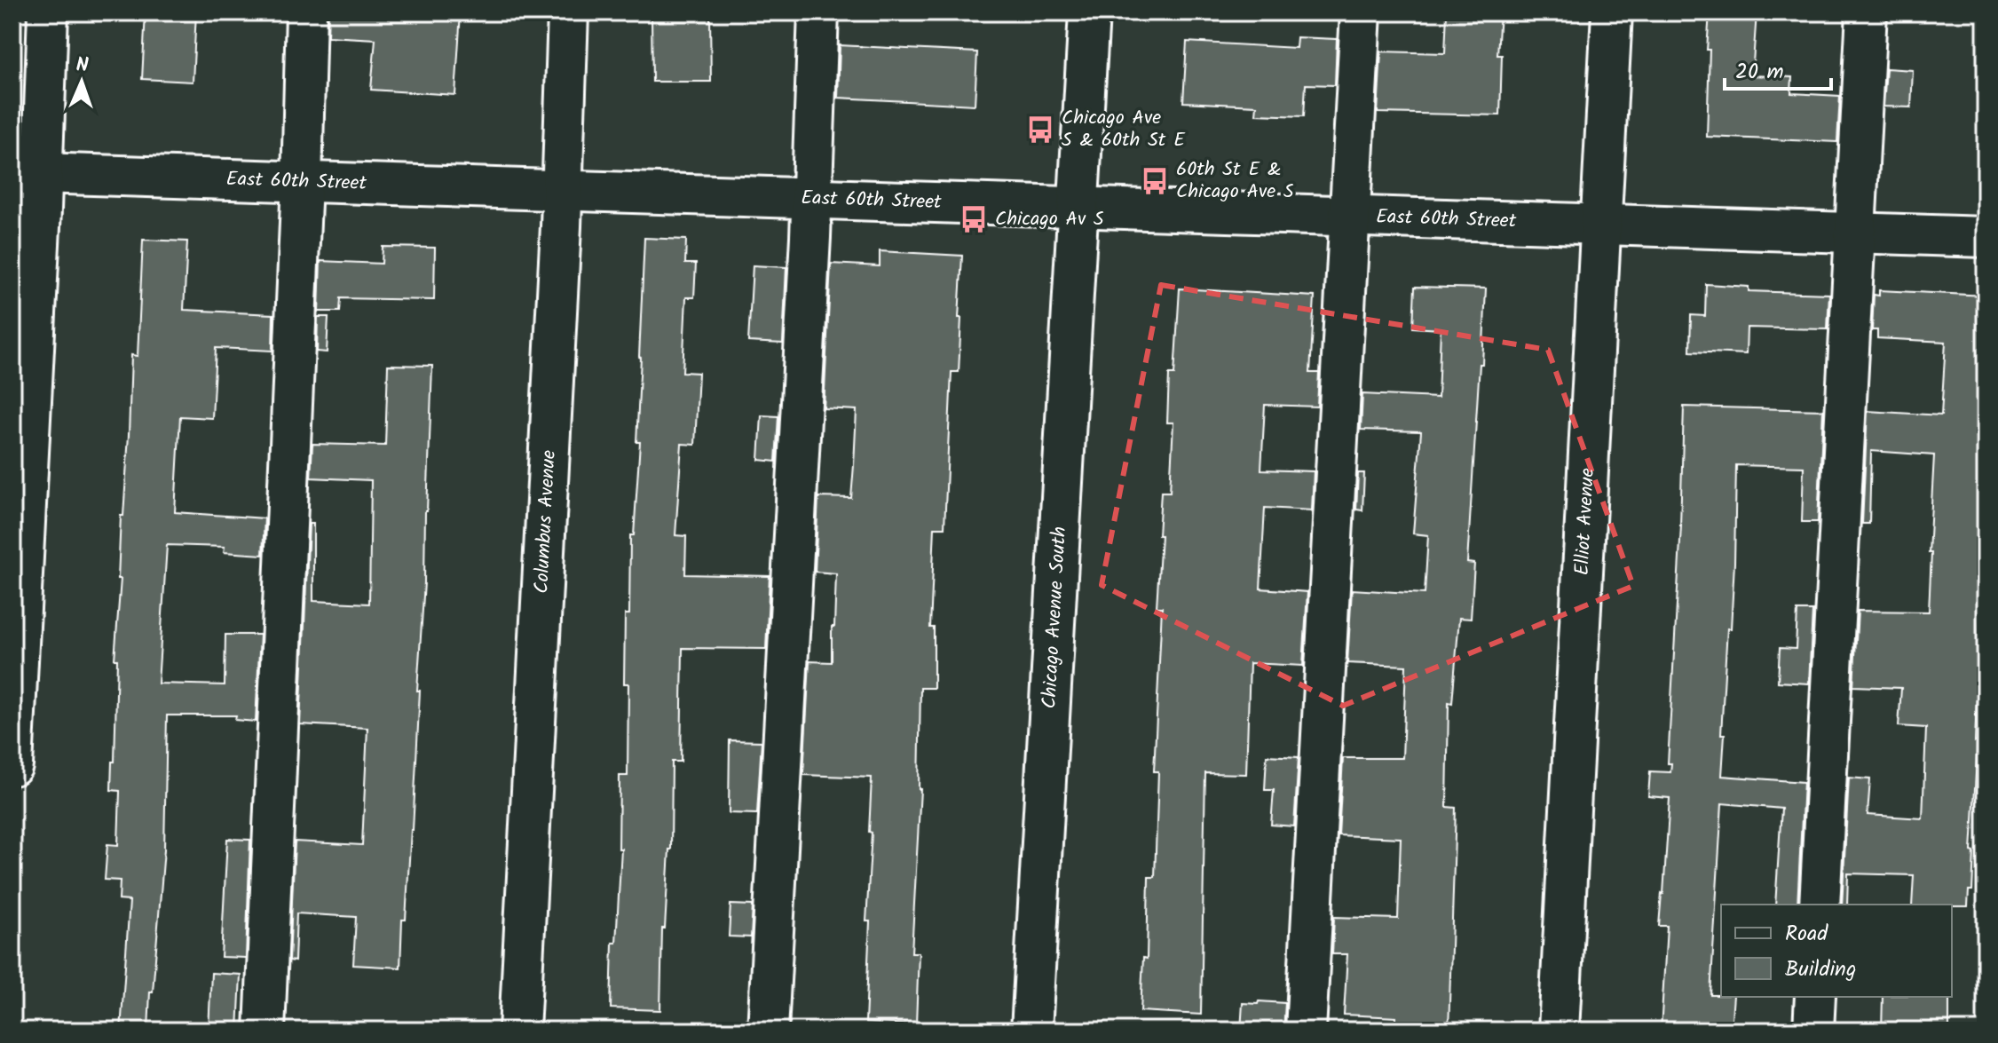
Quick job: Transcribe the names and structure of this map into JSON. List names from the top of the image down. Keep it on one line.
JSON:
{"streets":{"street":["East 60th Street","Elliot Avenue","Columbus Avenue","Chicago Avenue South"]},"crossings":[["East 60th Street","Elliot Avenue"],["East 60th Street","Columbus Avenue"],["East 60th Street","Chicago Avenue South"]],"places":{"bus stop":["Chicago Ave S & 60th St E","60th St E & Chicago Ave S","Chicago Av S"]},"legend":["Road","Building"],"scale_bar":"20 m","north":"top"}
